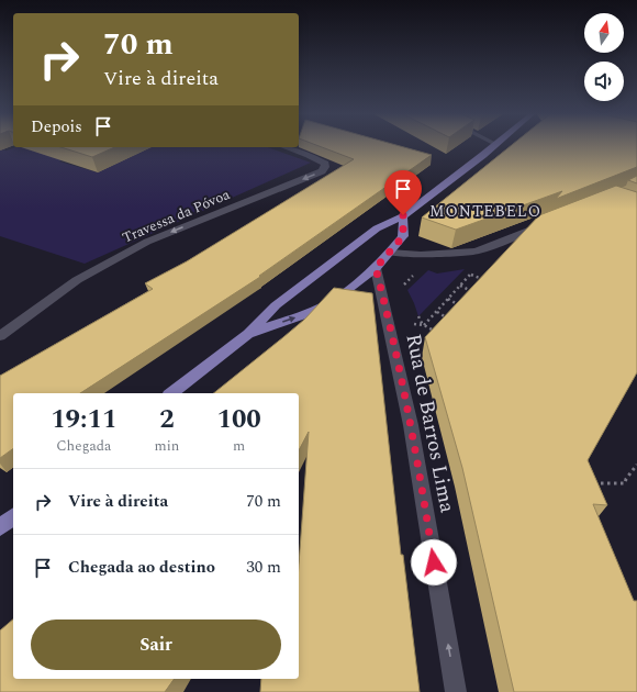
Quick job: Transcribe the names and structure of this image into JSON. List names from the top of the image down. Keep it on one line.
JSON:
{"streets":{"street":["Travessa da Póvoa","Rua de Barros Lima"]},"one_way":["Travessa da Póvoa","Rua de Barros Lima"],"districts":["MONTEBELO"],"north":"top","page":{"turn":["70 m","Vire à direita"],"then":"Depois","eta":["19:11","Chegada","2","min","100","m"],"list":[{"name":"Vire à direita","value":"70 m"},{"name":"Chegada ao destino","value":"30 m"}],"buttons":"Sair"}}
